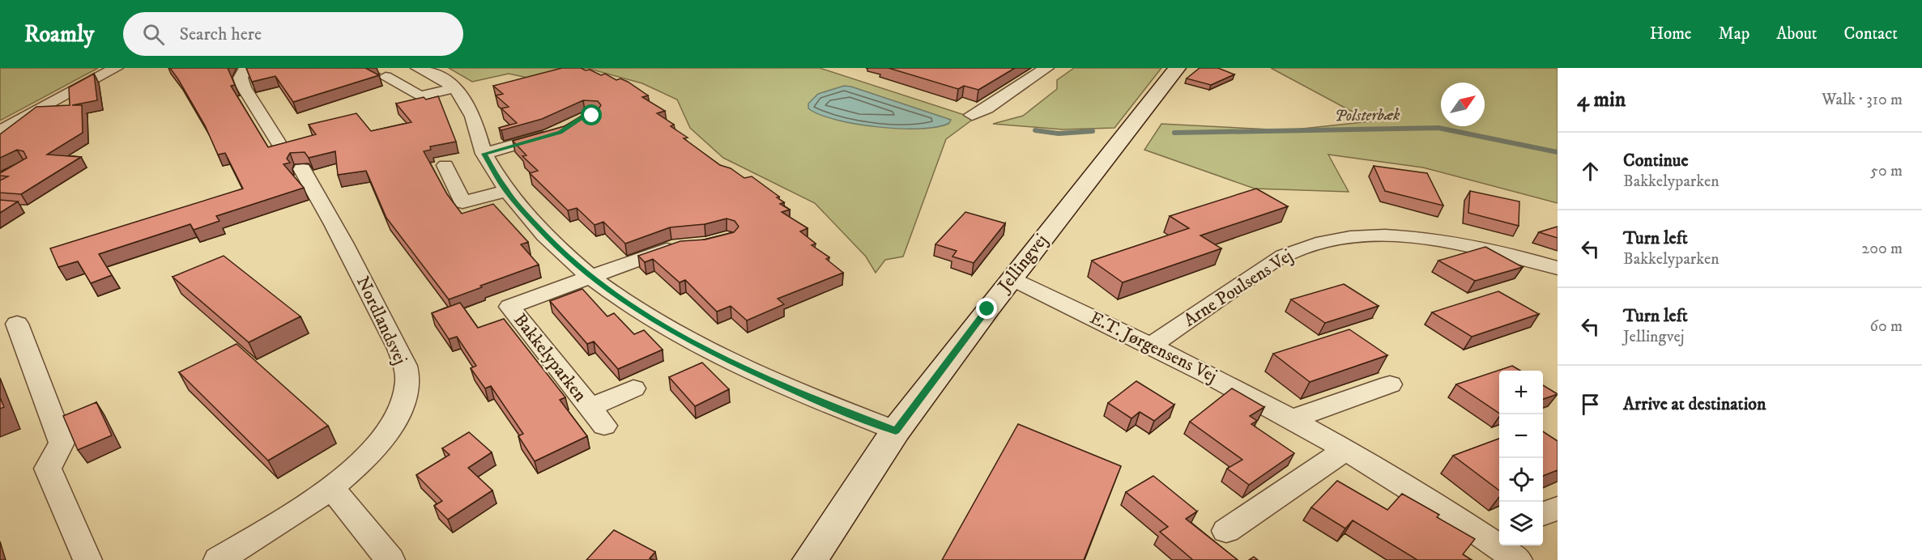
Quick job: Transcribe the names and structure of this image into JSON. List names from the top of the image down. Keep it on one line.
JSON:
{"streets":{"main road":["Jellingvej"],"street":["Arne Poulsens Vej","Nordlandsvej","E.T. Jørgensens Vej","Bakkelyparken"]},"crossings":[["Jellingvej","E.T. Jørgensens Vej"],["Arne Poulsens Vej","E.T. Jørgensens Vej"]],"water":["Polsterbæk"],"north":"top right","page":{"header":"Roamly","search":"Search here","nav":["Home","Map","About","Contact"],"heading":["4 min","Walk · 310 m"],"list":[["Continue","Bakkelyparken","50 m"],["Turn left","Bakkelyparken","200 m"],["Turn left","Jellingvej","60 m"],"Arrive at destination"],"map_buttons":["+","−"]}}
